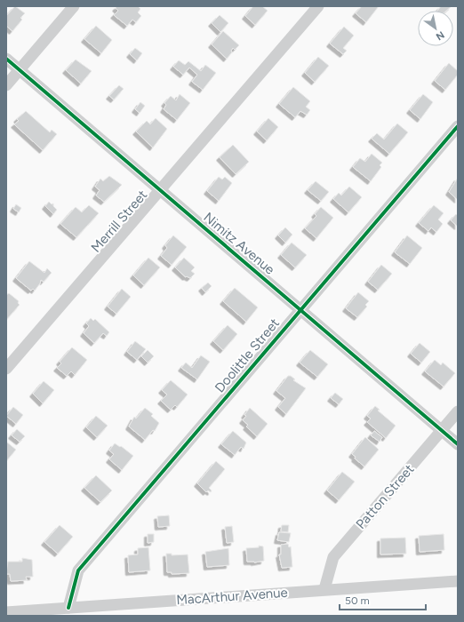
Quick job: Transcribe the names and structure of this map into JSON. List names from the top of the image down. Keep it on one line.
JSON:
{"streets":{"street":["Merrill Street","Nimitz Avenue","Doolittle Street","Patton Street","MacArthur Avenue"]},"crossings":[["Merrill Street","Nimitz Avenue"],["Nimitz Avenue","Doolittle Street"],["Nimitz Avenue","Patton Street"],["Doolittle Street","MacArthur Avenue"],["Patton Street","MacArthur Avenue"]],"scale_bar":"50 m","north":"bottom right"}
